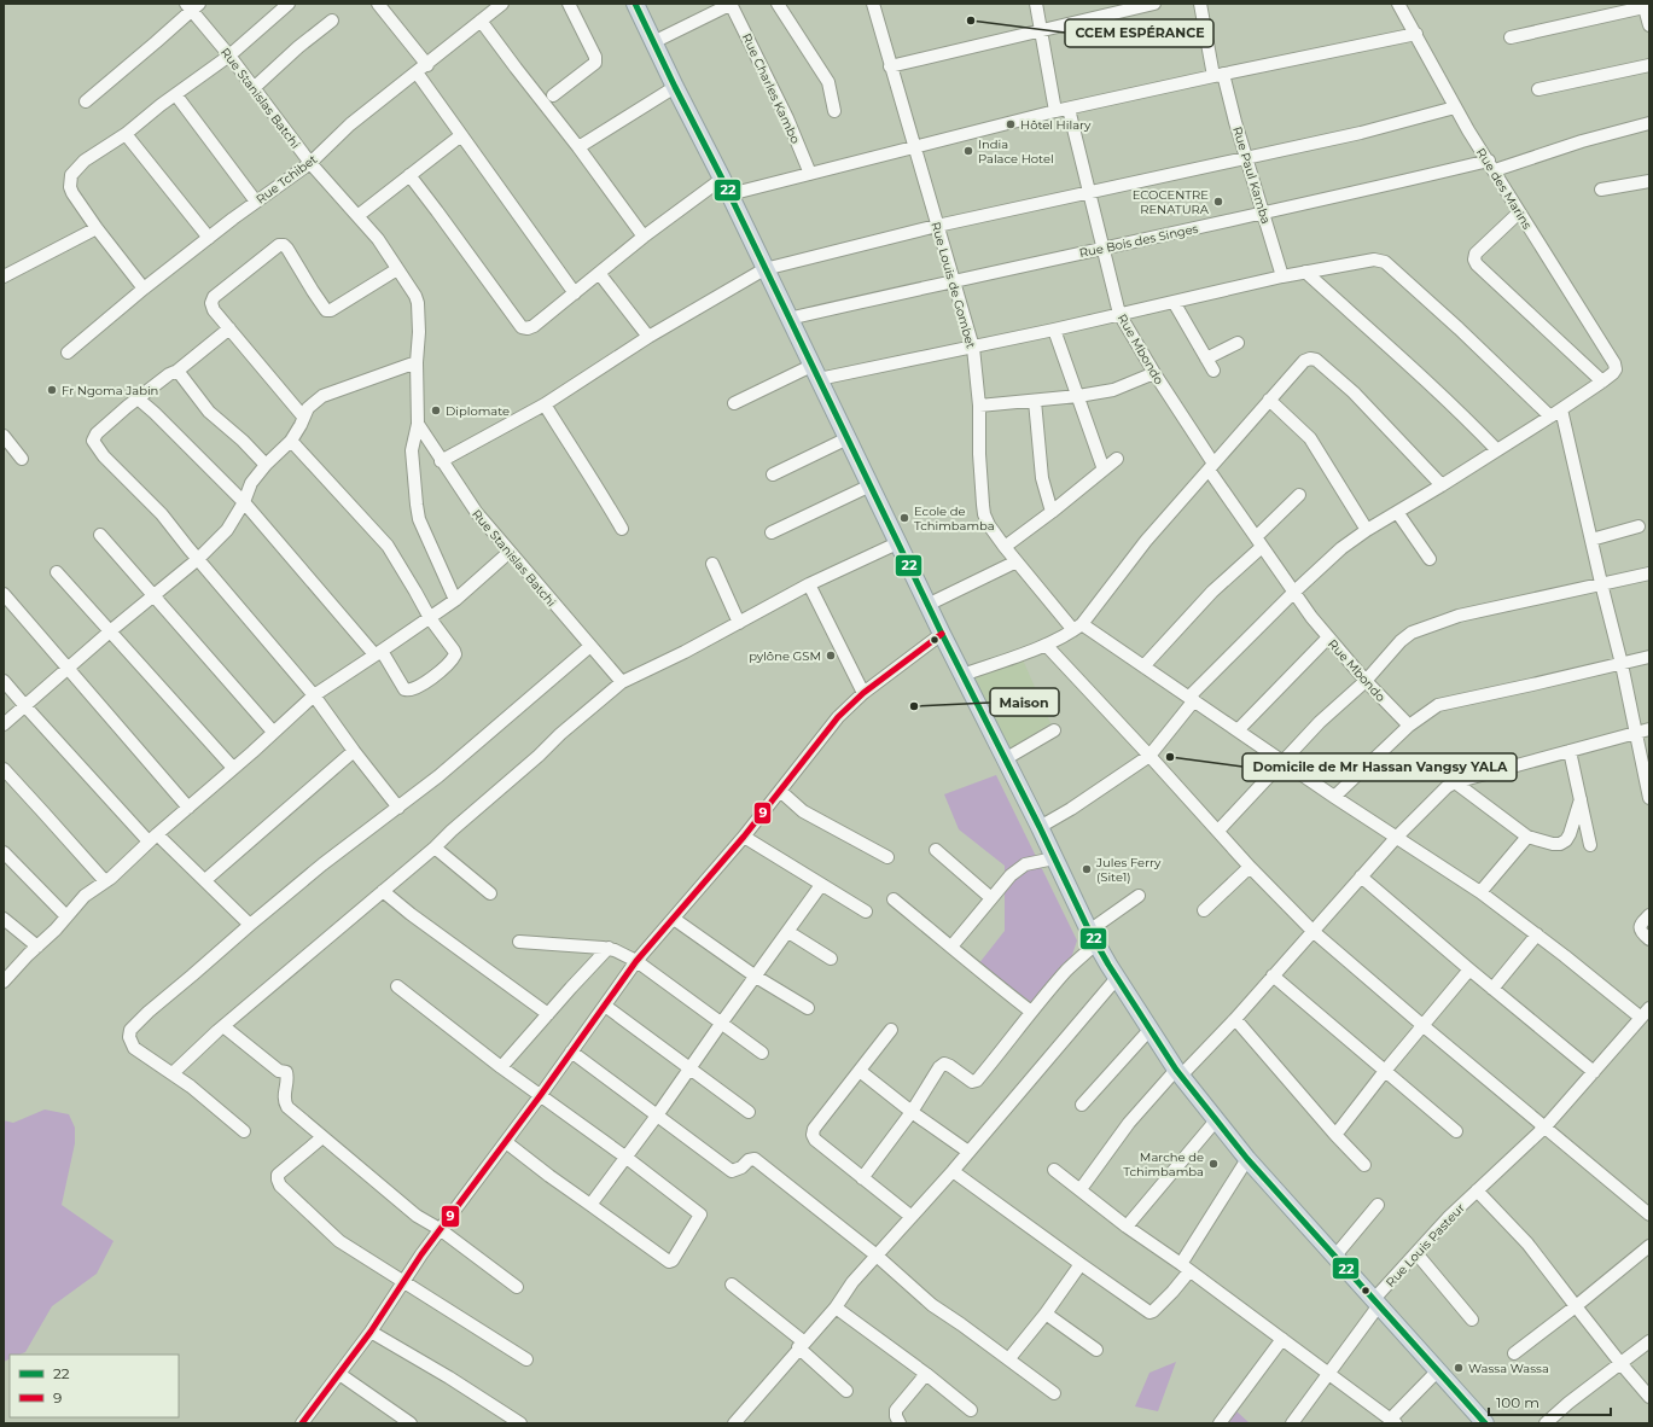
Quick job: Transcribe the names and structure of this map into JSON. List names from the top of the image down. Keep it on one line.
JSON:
{"streets":{"street":["Rue Charles Kambo","Rue Stanislas Batchi","Rue Paul Kamba","Rue Tchibet","Rue des Marins","Rue Bois des Singes","Rue Louis de Gombet","Rue Mbondo","Rue Louis Pasteur"]},"crossings":[["Rue Stanislas Batchi","Rue Tchibet"],["Rue Paul Kamba","Rue Bois des Singes"],["Rue des Marins","Rue Bois des Singes"],["Rue Bois des Singes","Rue Louis de Gombet"],["Rue Bois des Singes","Rue Mbondo"],["Rue Louis de Gombet","Rue Louis Pasteur"]],"places":["CCEM ESPÉRANCE","Hôtel Hilary","India Palace Hotel","ECOCENTRE RENATURA","Fr Ngoma Jabin","Diplomate","Ecole de Tchimbamba","pylône GSM","Maison","Domicile de Mr Hassan Vangsy YALA","Jules Ferry (Site1)","Marche de Tchimbamba","Wassa Wassa"],"lines":["transit line 22","transit line 9"],"legend":["22","9"],"scale_bar":"100 m"}
